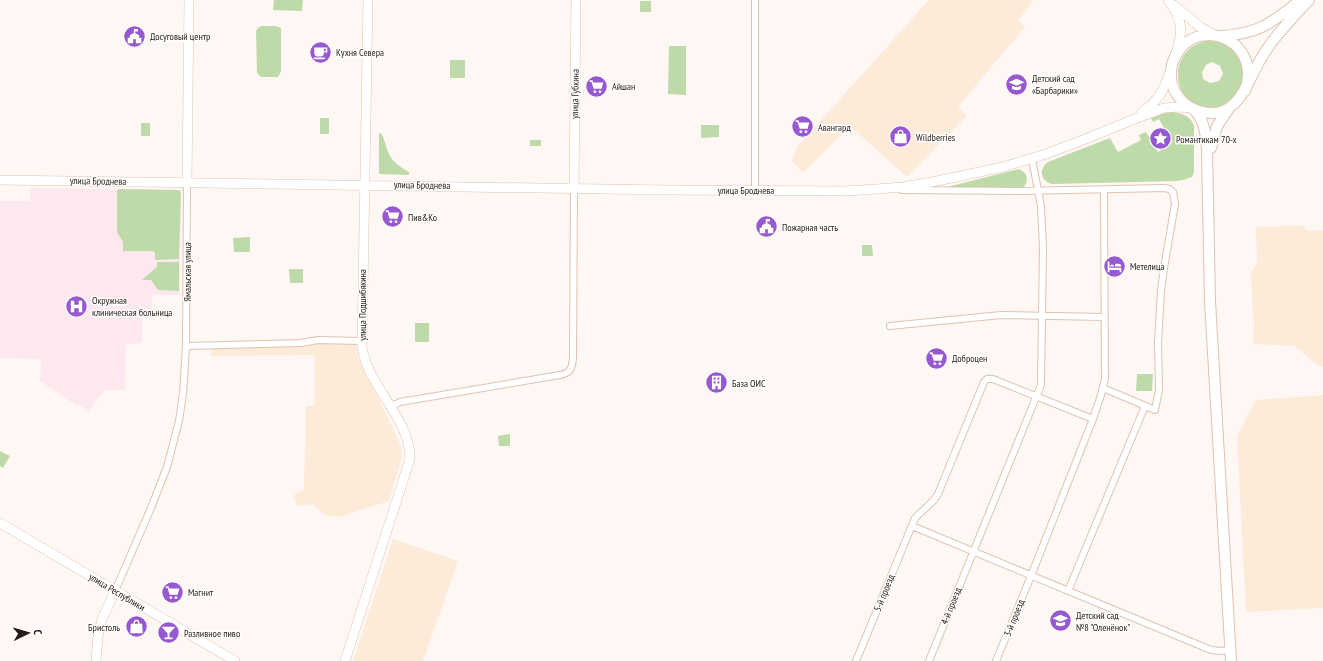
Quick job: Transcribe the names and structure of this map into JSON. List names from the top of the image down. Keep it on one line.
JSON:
{"streets":{"main road":["улица Губкина","улица Броднева","Ямальская улица","улица Подшибякина","улица Республики"],"street":["5-й проезд","4-й проезд","3-й проезд"]},"crossings":[["улица Губкина","улица Броднева"],["улица Броднева","Ямальская улица"],["улица Броднева","улица Подшибякина"],["улица Броднева","4-й проезд"],["Ямальская улица","улица Республики"],["5-й проезд","4-й проезд"],["5-й проезд","3-й проезд"]],"places":{"public building":["Досуговый центр","Пожарная часть"],"cafe":["Кухня Севера"],"school or university":["Детский сад «Барбарики»","Детский сад №8 \"Оленёнок\""],"supermarket":["Айшан","Авангард","Пив&Ко","Доброцен","Магнит"],"shop":["Wildberries","Бристоль"],"place":["Романтикам 70-х"],"hotel":["Метелица"],"hospital":["Окружная клиническая больница"],"building":["База ОИС"],"bar":["Разливное пиво"]},"north":"right"}
